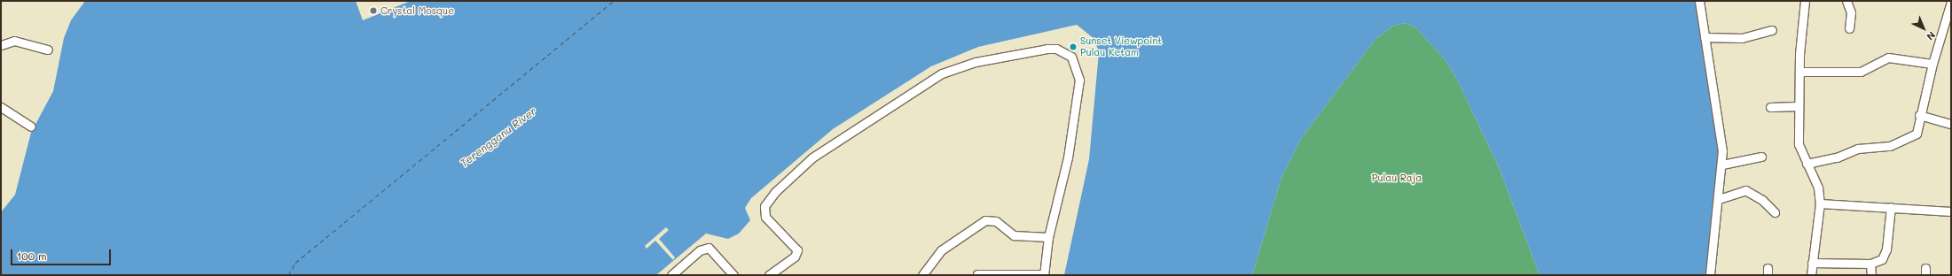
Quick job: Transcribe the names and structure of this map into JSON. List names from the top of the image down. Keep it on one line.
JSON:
{"water":["Terengganu River"],"parks":["Pulau Raja"],"places":["Crystal Mosque","Sunset Viewpoint Pulau Ketam"],"scale_bar":"100 m","north":"bottom right"}
